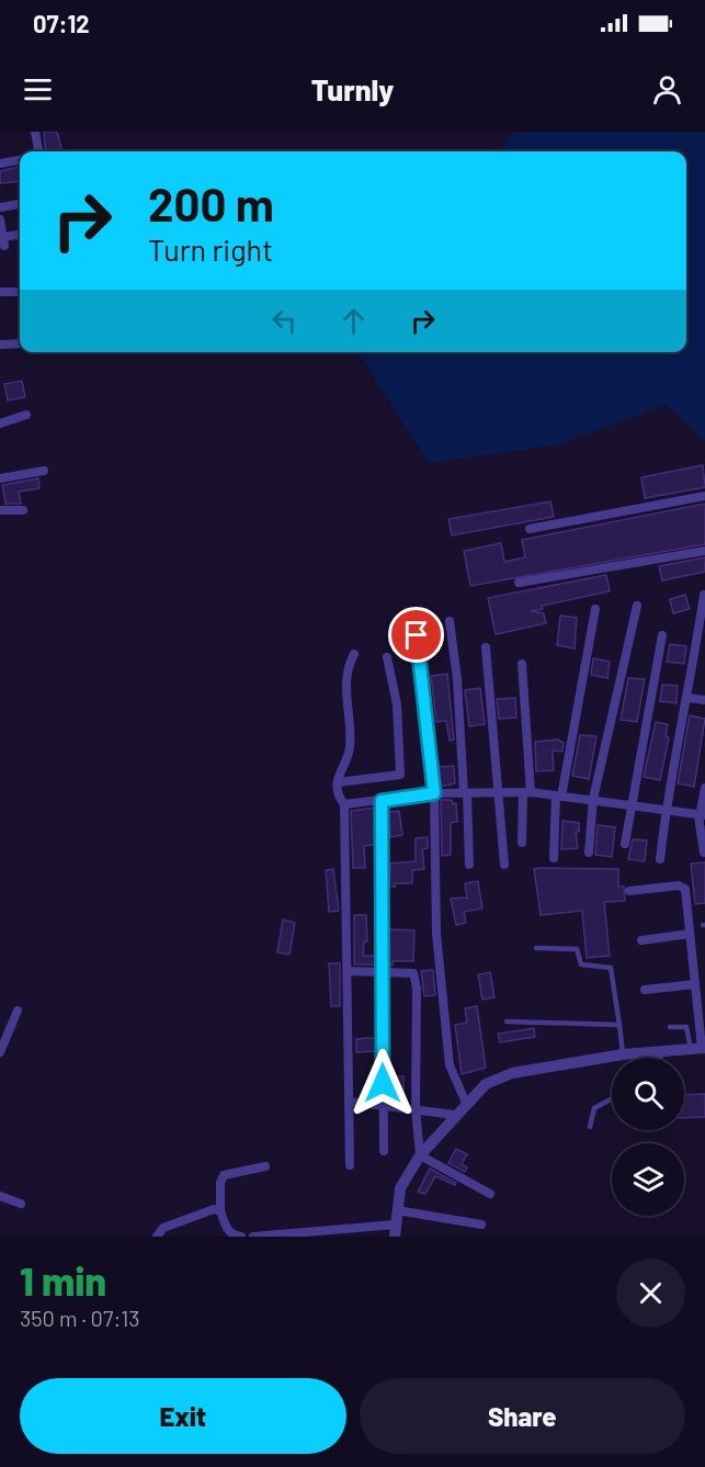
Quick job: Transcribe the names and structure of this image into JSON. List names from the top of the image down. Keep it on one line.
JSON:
{"page":{"status":"07:12","header":"Turnly","turn":["200 m","Turn right"],"heading":["1 min","350 m · 07:13"],"buttons":["Exit","Share"]}}
